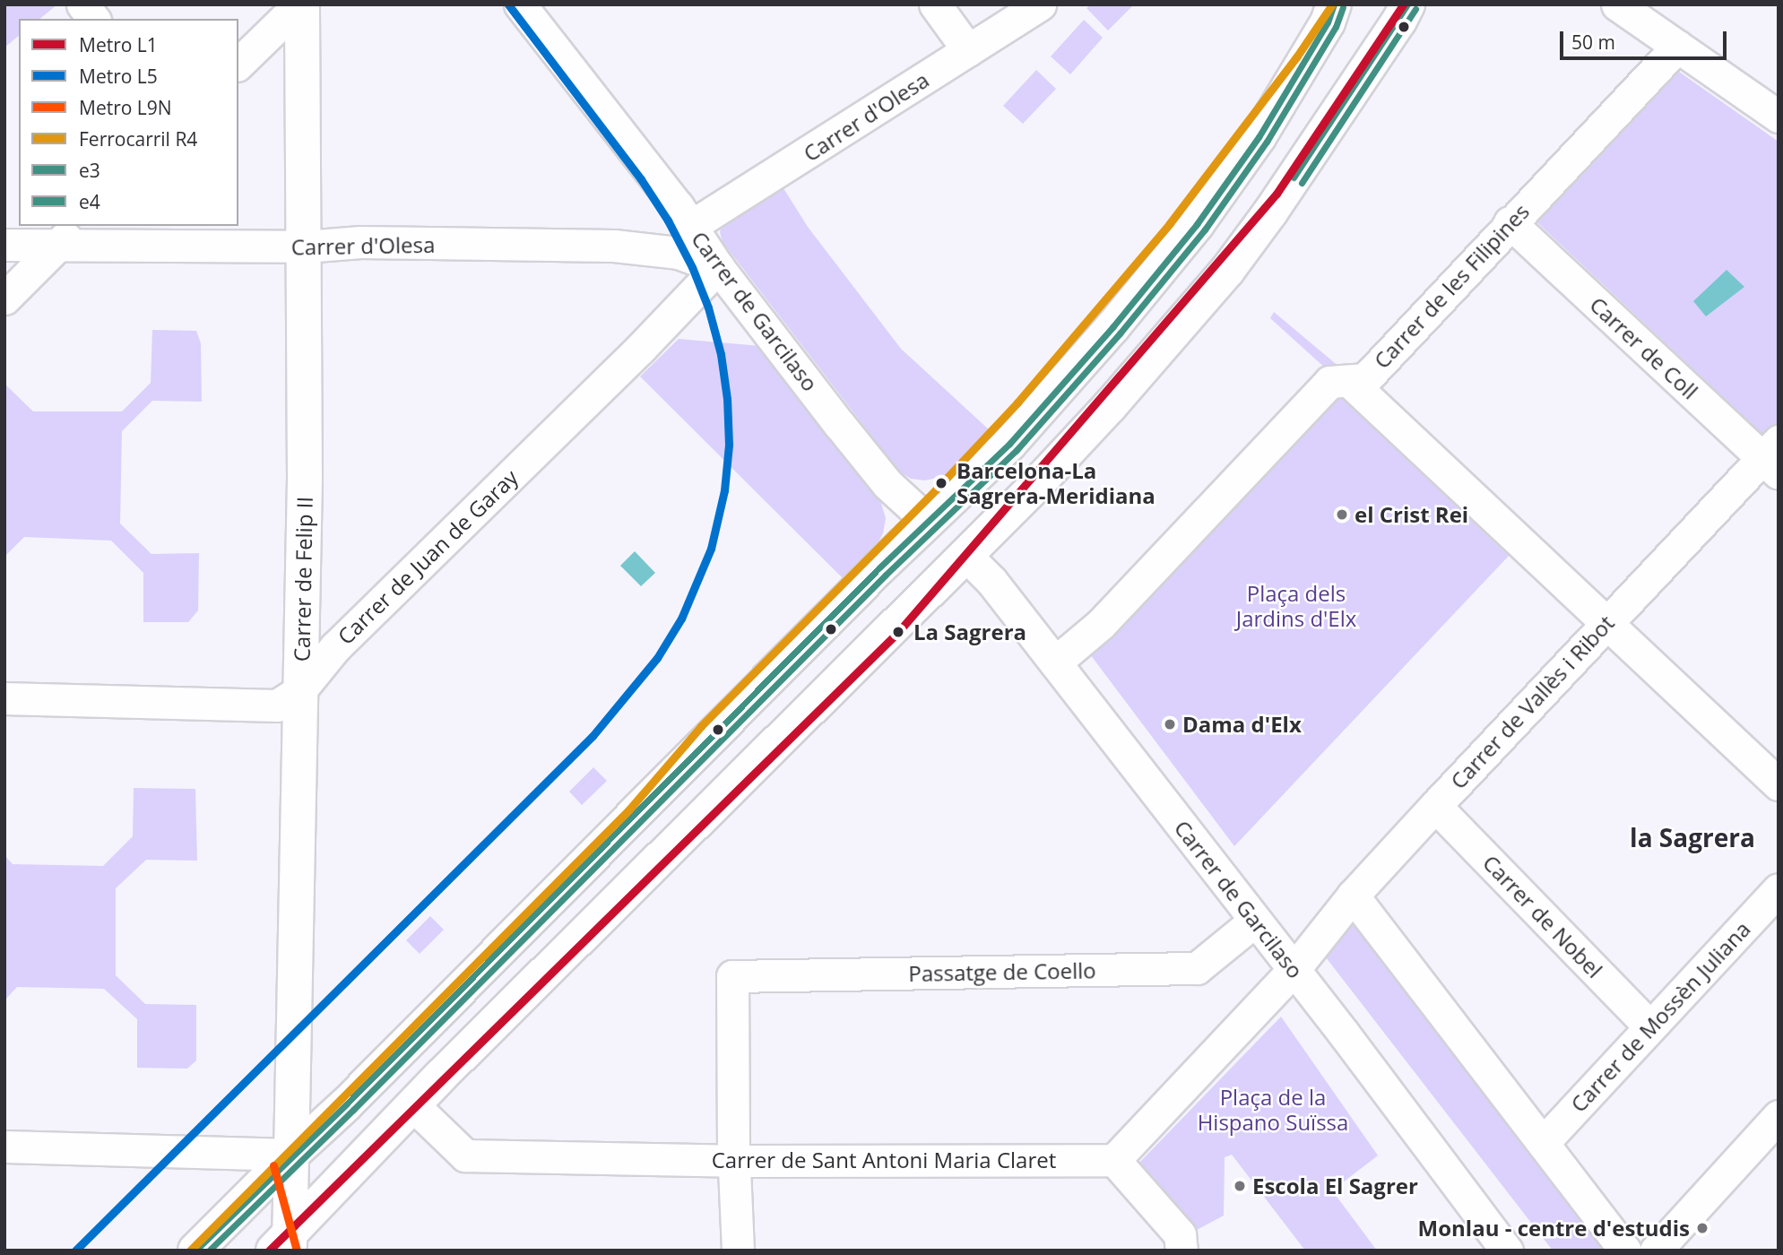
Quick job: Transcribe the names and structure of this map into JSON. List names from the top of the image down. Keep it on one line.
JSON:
{"streets":{"main road":["Carrer de Felip II"],"street":["Carrer d'Olesa","Carrer de les Filipines","Carrer de Garcilaso","Carrer de Coll","Carrer de Juan de Garay","Carrer de Vallès i Ribot","Carrer de Nobel","Passatge de Coello","Carrer de Mossèn Juliana","Carrer de Sant Antoni Maria Claret"]},"crossings":[["Carrer d'Olesa","Carrer de Garcilaso"],["Carrer d'Olesa","Carrer de Juan de Garay"],["Carrer d'Olesa","Carrer de Felip II"],["Carrer de les Filipines","Carrer de Garcilaso"],["Carrer de les Filipines","Carrer de Coll"],["Carrer de Garcilaso","Carrer de Juan de Garay"],["Carrer de Garcilaso","Carrer de Vallès i Ribot"],["Carrer de Garcilaso","Passatge de Coello"],["Carrer de Coll","Carrer de Vallès i Ribot"],["Carrer de Juan de Garay","Carrer de Felip II"],["Carrer de Vallès i Ribot","Carrer de Nobel"],["Carrer de Nobel","Carrer de Mossèn Juliana"],["Passatge de Coello","Carrer de Sant Antoni Maria Claret"]],"districts":["la Sagrera"],"parks":["Plaça dels Jardins d'Elx","Plaça de la Hispano Suïssa"],"places":["Barcelona-La Sagrera-Meridiana","el Crist Rei","La Sagrera","Dama d'Elx","Escola El Sagrer","Monlau - centre d'estudis"],"lines":["metro line L1","metro line L5","rail line R4","transit line e3","transit line e4","metro line L9N"],"legend":["Metro L1","Metro L5","Metro L9N","Ferrocarril R4","e3","e4"],"scale_bar":"50 m"}
